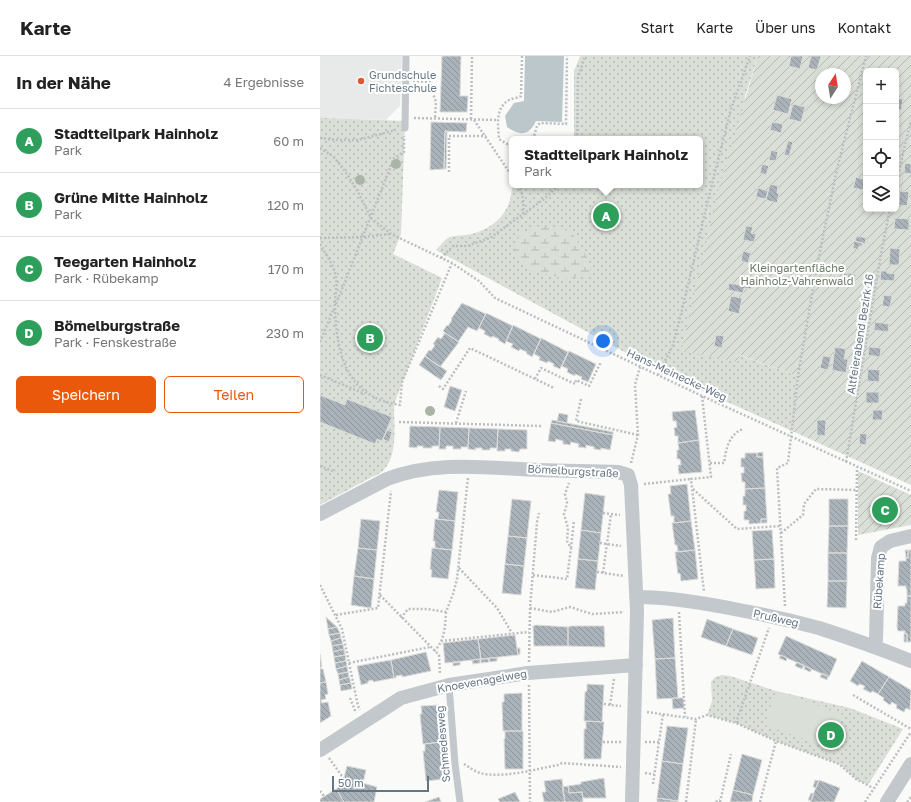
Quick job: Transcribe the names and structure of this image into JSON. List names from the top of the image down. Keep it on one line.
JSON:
{"streets":{"street":["Bömelburgstraße","Rübekamp","Prußweg","Knoevenagelweg"],"lane":["Schmedesweg"],"path":["Altfeierabend Bezirk 16","Hans-Meinecke-Weg"]},"crossings":[["Altfeierabend Bezirk 16","Hans-Meinecke-Weg"],["Bömelburgstraße","Prußweg"],["Bömelburgstraße","Knoevenagelweg"],["Rübekamp","Prußweg"],["Knoevenagelweg","Schmedesweg"]],"parks":["Kleingartenfläche Hainholz-Vahrenwald"],"places":["Grundschule Fichteschule"],"scale_bar":"50 m","north":"top","page":{"header":"Karte","nav":["Start","Karte","Über uns","Kontakt"],"heading":["In der Nähe","4 Ergebnisse"],"map_buttons":["+","−"],"list":[{"mark":"A","name":"Stadtteilpark Hainholz","note":"Park","value":"60 m"},{"mark":"B","name":"Grüne Mitte Hainholz","note":"Park","value":"120 m"},{"mark":"C","name":"Teegarten Hainholz","note":"Park · Rübekamp","value":"170 m"},{"mark":"D","name":"Bömelburgstraße","note":"Park · Fenskestraße","value":"230 m"}],"popup":["Stadtteilpark Hainholz","Park"],"pins":["A","B","C","D"],"buttons":["Speichern","Teilen"],"scale":"50 m"}}
